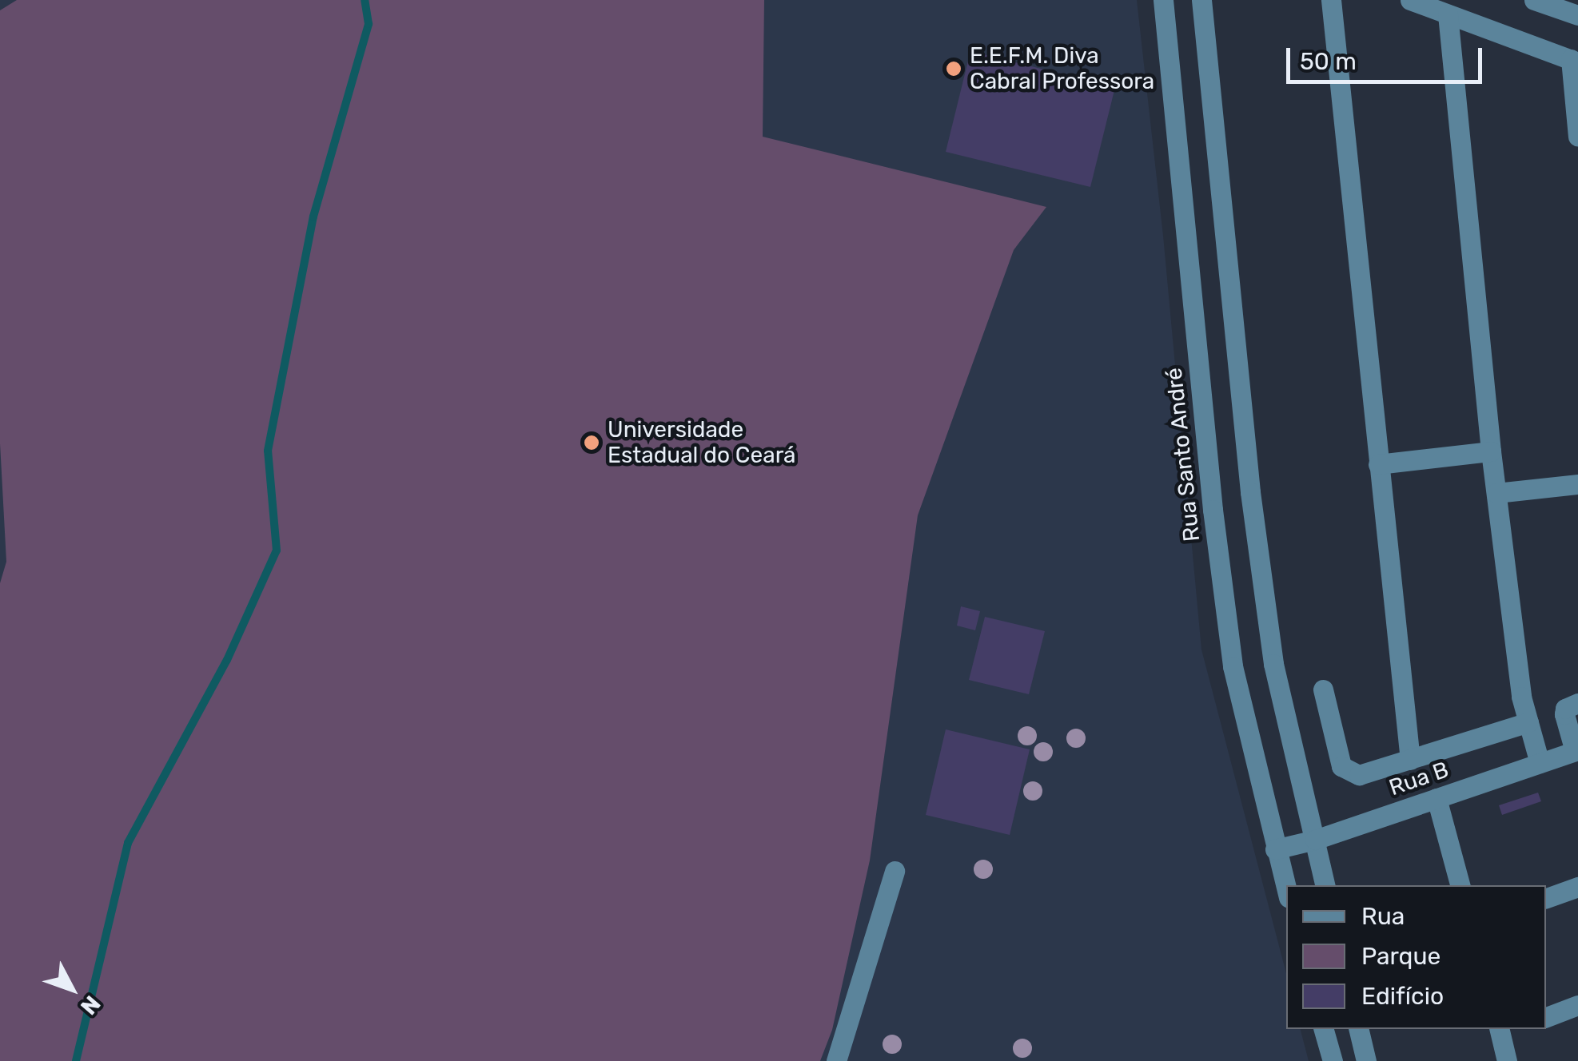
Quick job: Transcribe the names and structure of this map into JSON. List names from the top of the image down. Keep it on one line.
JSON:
{"streets":{"street":["Rua Santo André","Rua B"]},"crossings":[["Rua Santo André","Rua B"]],"places":["E.E.F.M. Diva Cabral Professora","Universidade Estadual do Ceará"],"legend":["Rua","Parque","Edifício"],"scale_bar":"50 m","north":"bottom right"}
